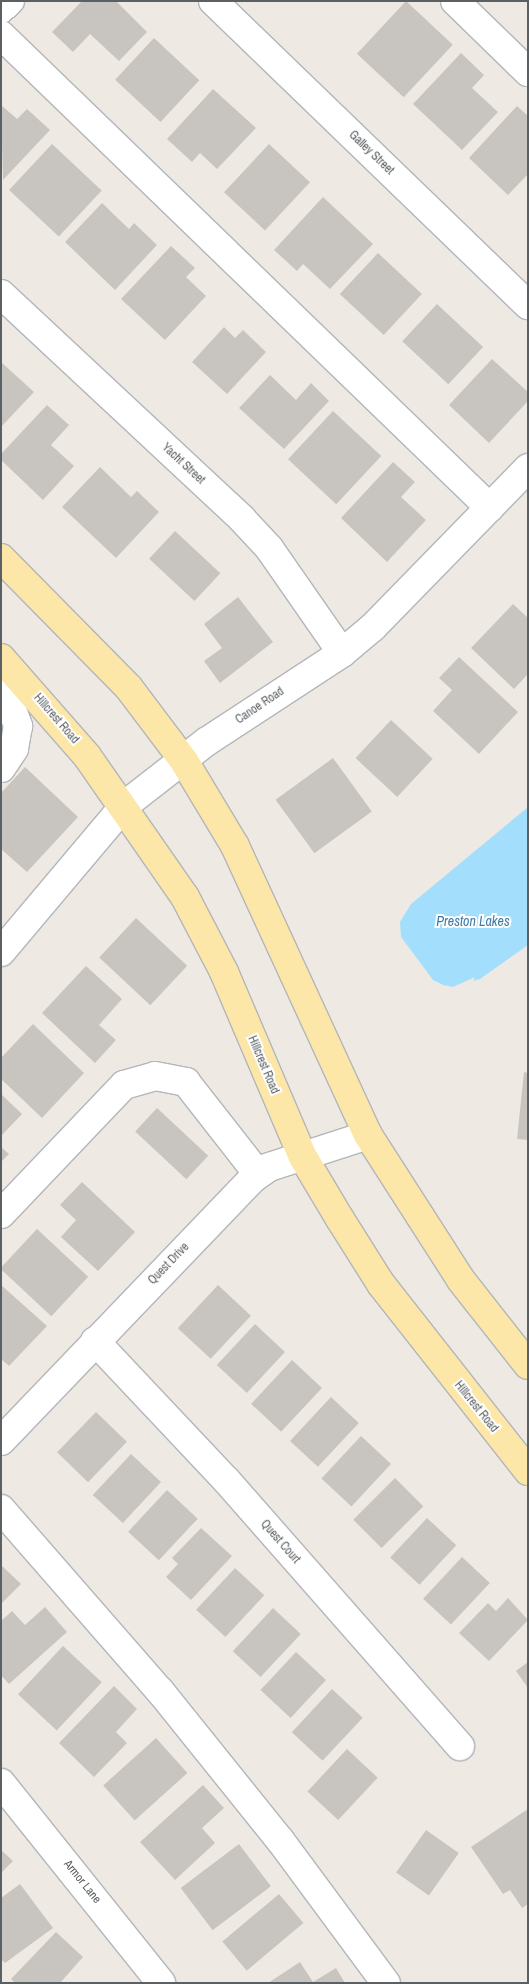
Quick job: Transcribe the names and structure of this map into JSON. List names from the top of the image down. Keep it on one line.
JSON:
{"streets":{"main road":["Hillcrest Road"],"street":["Galley Street","Yacht Street","Canoe Road","Quest Drive","Quest Court","Armor Lane"]},"crossings":[["Yacht Street","Canoe Road"],["Canoe Road","Hillcrest Road"],["Hillcrest Road","Quest Drive"],["Quest Drive","Quest Court"]],"water":["Preston Lakes"]}
